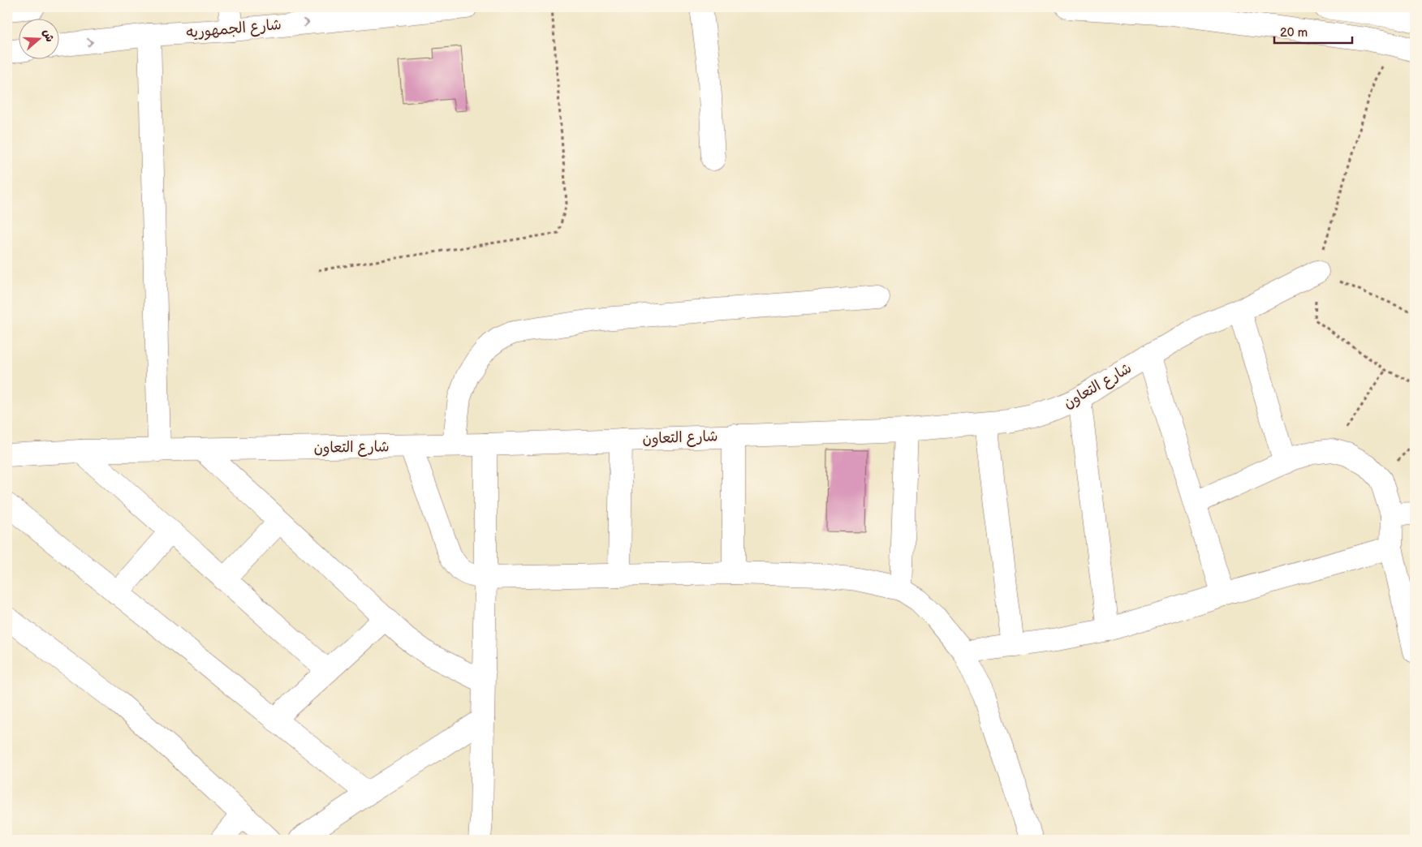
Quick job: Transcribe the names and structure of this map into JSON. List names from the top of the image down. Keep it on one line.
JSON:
{"streets":{"street":["شارع الجمهوريه","شارع التعاون"]},"one_way":["شارع الجمهوريه"],"scale_bar":"20 m","north":"right"}
